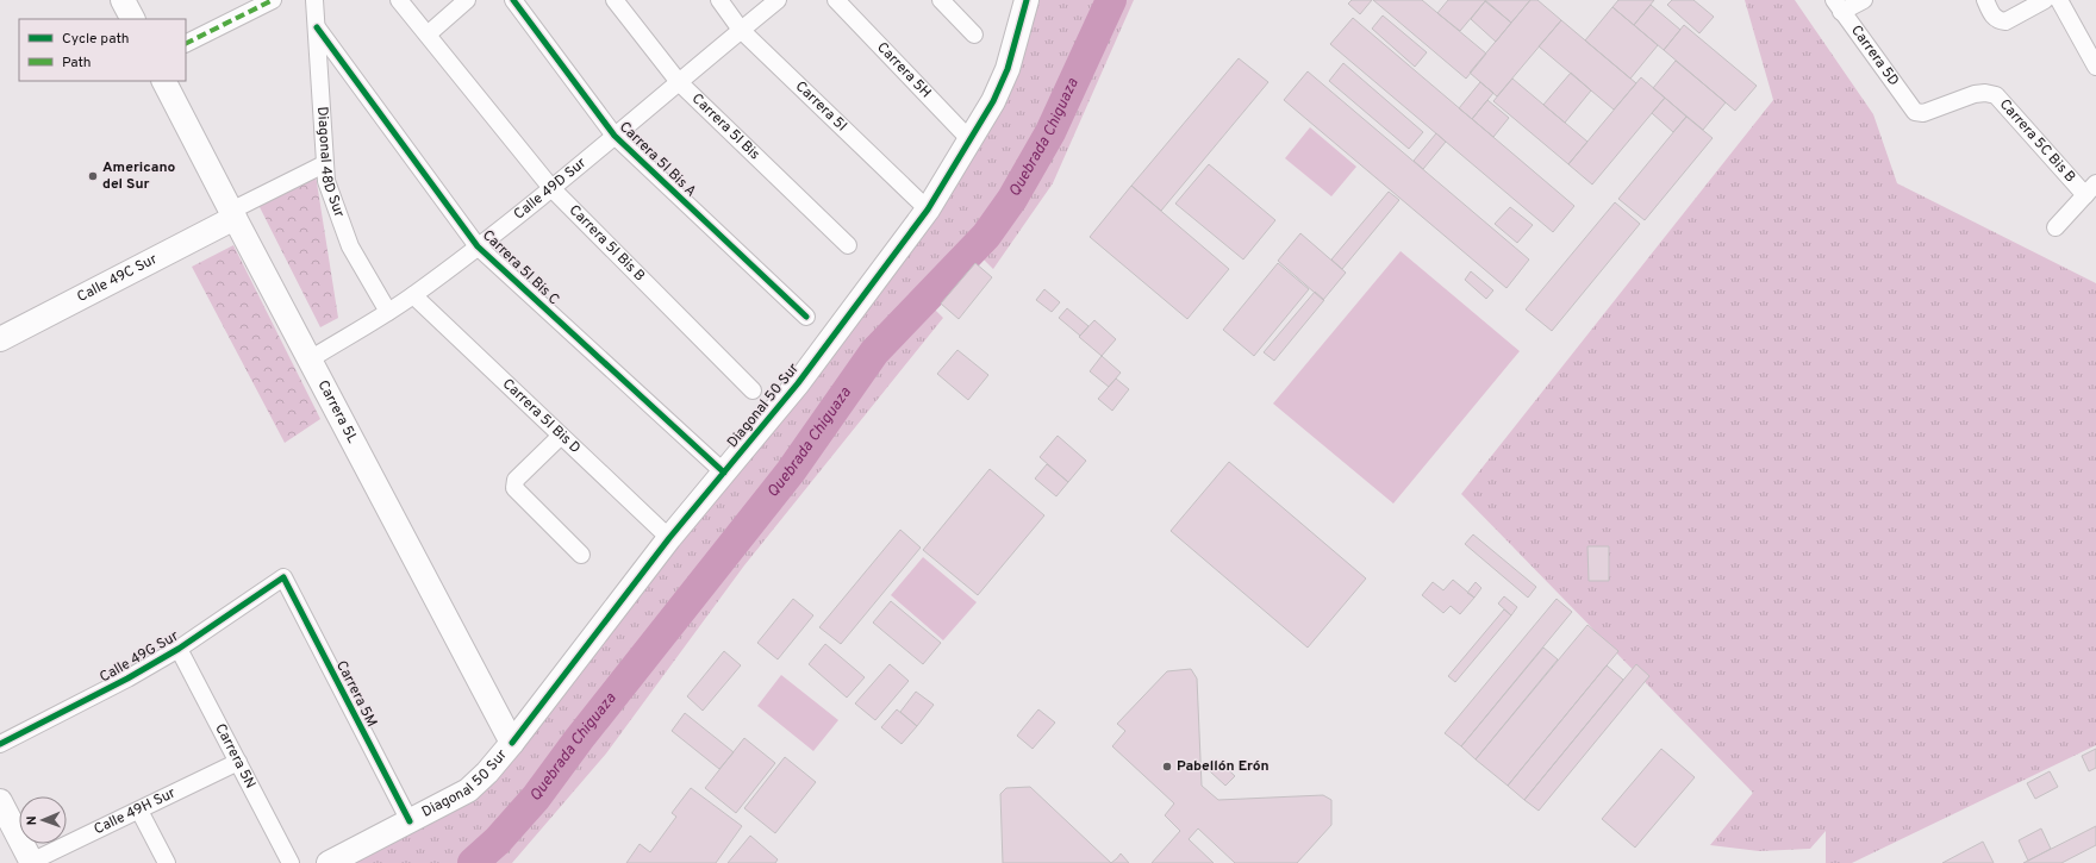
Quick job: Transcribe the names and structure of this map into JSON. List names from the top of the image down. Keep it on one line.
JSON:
{"streets":{"street":["Carrera 5D","Carrera 5H","Carrera 5I","Carrera 5I Bis","Carrera 5C Bis B","Carrera 5I Bis A","Diagonal 48D Sur","Calle 49D Sur","Carrera 5I Bis B","Carrera 5I Bis C","Calle 49C Sur","Diagonal 50 Sur","Carrera 5L","Carrera 5I Bis D","Calle 49G Sur","Carrera 5M","Carrera 5N","Calle 49H Sur"]},"crossings":[["Carrera 5D","Carrera 5C Bis B"],["Carrera 5H","Diagonal 50 Sur"],["Carrera 5I","Calle 49D Sur"],["Carrera 5I","Diagonal 50 Sur"],["Carrera 5I Bis","Calle 49D Sur"],["Carrera 5I Bis A","Calle 49D Sur"],["Diagonal 48D Sur","Calle 49D Sur"],["Diagonal 48D Sur","Carrera 5I Bis C"],["Diagonal 48D Sur","Calle 49C Sur"],["Calle 49D Sur","Carrera 5I Bis B"],["Calle 49D Sur","Carrera 5I Bis C"],["Calle 49D Sur","Carrera 5L"],["Calle 49D Sur","Carrera 5I Bis D"],["Carrera 5I Bis C","Diagonal 50 Sur"],["Calle 49C Sur","Carrera 5L"],["Diagonal 50 Sur","Carrera 5L"],["Diagonal 50 Sur","Carrera 5I Bis D"],["Diagonal 50 Sur","Carrera 5M"],["Calle 49G Sur","Carrera 5M"],["Calle 49G Sur","Carrera 5N"],["Carrera 5N","Calle 49H Sur"]],"water":["Quebrada Chiguaza"],"places":["Americano del Sur","Pabellón Erón"],"legend":["Cycle path","Path"],"north":"left"}
